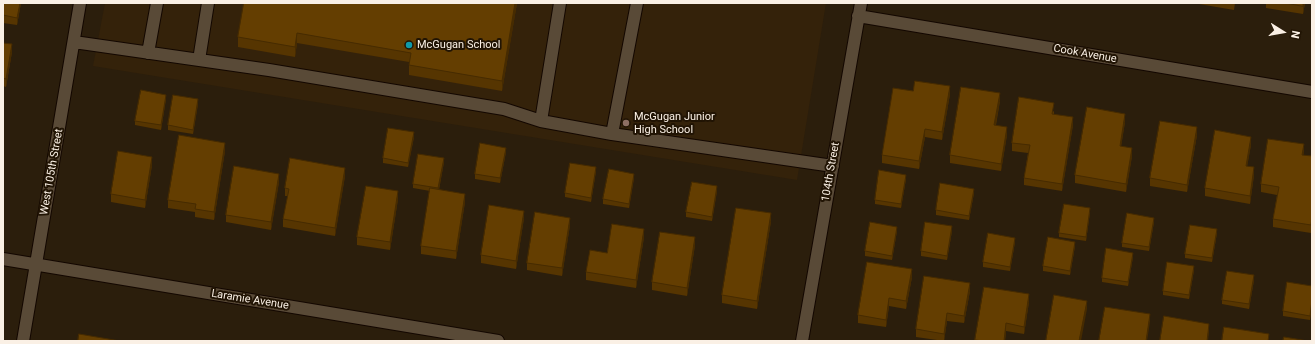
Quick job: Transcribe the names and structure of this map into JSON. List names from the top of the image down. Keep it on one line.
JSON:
{"streets":{"street":["Cook Avenue","West 105th Street","104th Street","Laramie Avenue"]},"crossings":[["Cook Avenue","104th Street"],["West 105th Street","Laramie Avenue"]],"places":["McGugan School","McGugan Junior High School"],"north":"right"}
